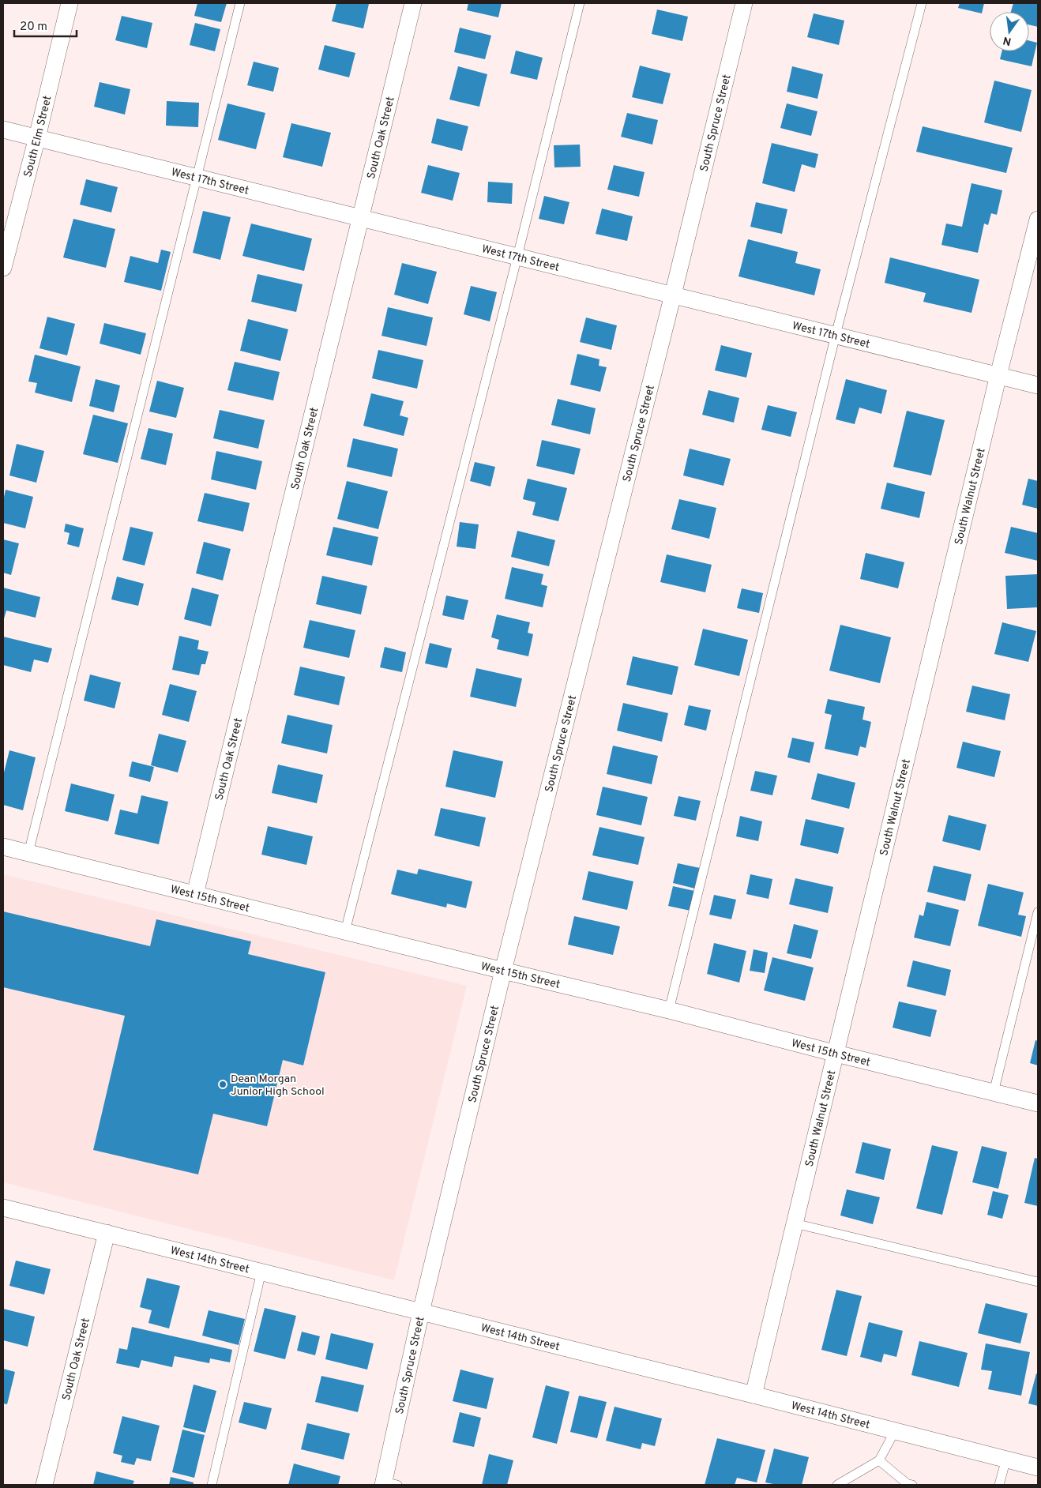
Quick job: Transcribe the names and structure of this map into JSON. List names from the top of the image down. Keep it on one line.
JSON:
{"streets":{"street":["South Spruce Street","South Elm Street","South Oak Street","West 17th Street","South Walnut Street","West 15th Street","West 14th Street"]},"crossings":[["South Spruce Street","West 17th Street"],["South Spruce Street","West 15th Street"],["South Spruce Street","West 14th Street"],["South Elm Street","West 17th Street"],["South Oak Street","West 17th Street"],["South Oak Street","West 15th Street"],["South Oak Street","West 14th Street"],["West 17th Street","South Walnut Street"],["South Walnut Street","West 15th Street"],["South Walnut Street","West 14th Street"]],"places":["Dean Morgan Junior High School"],"scale_bar":"20 m","north":"bottom"}
